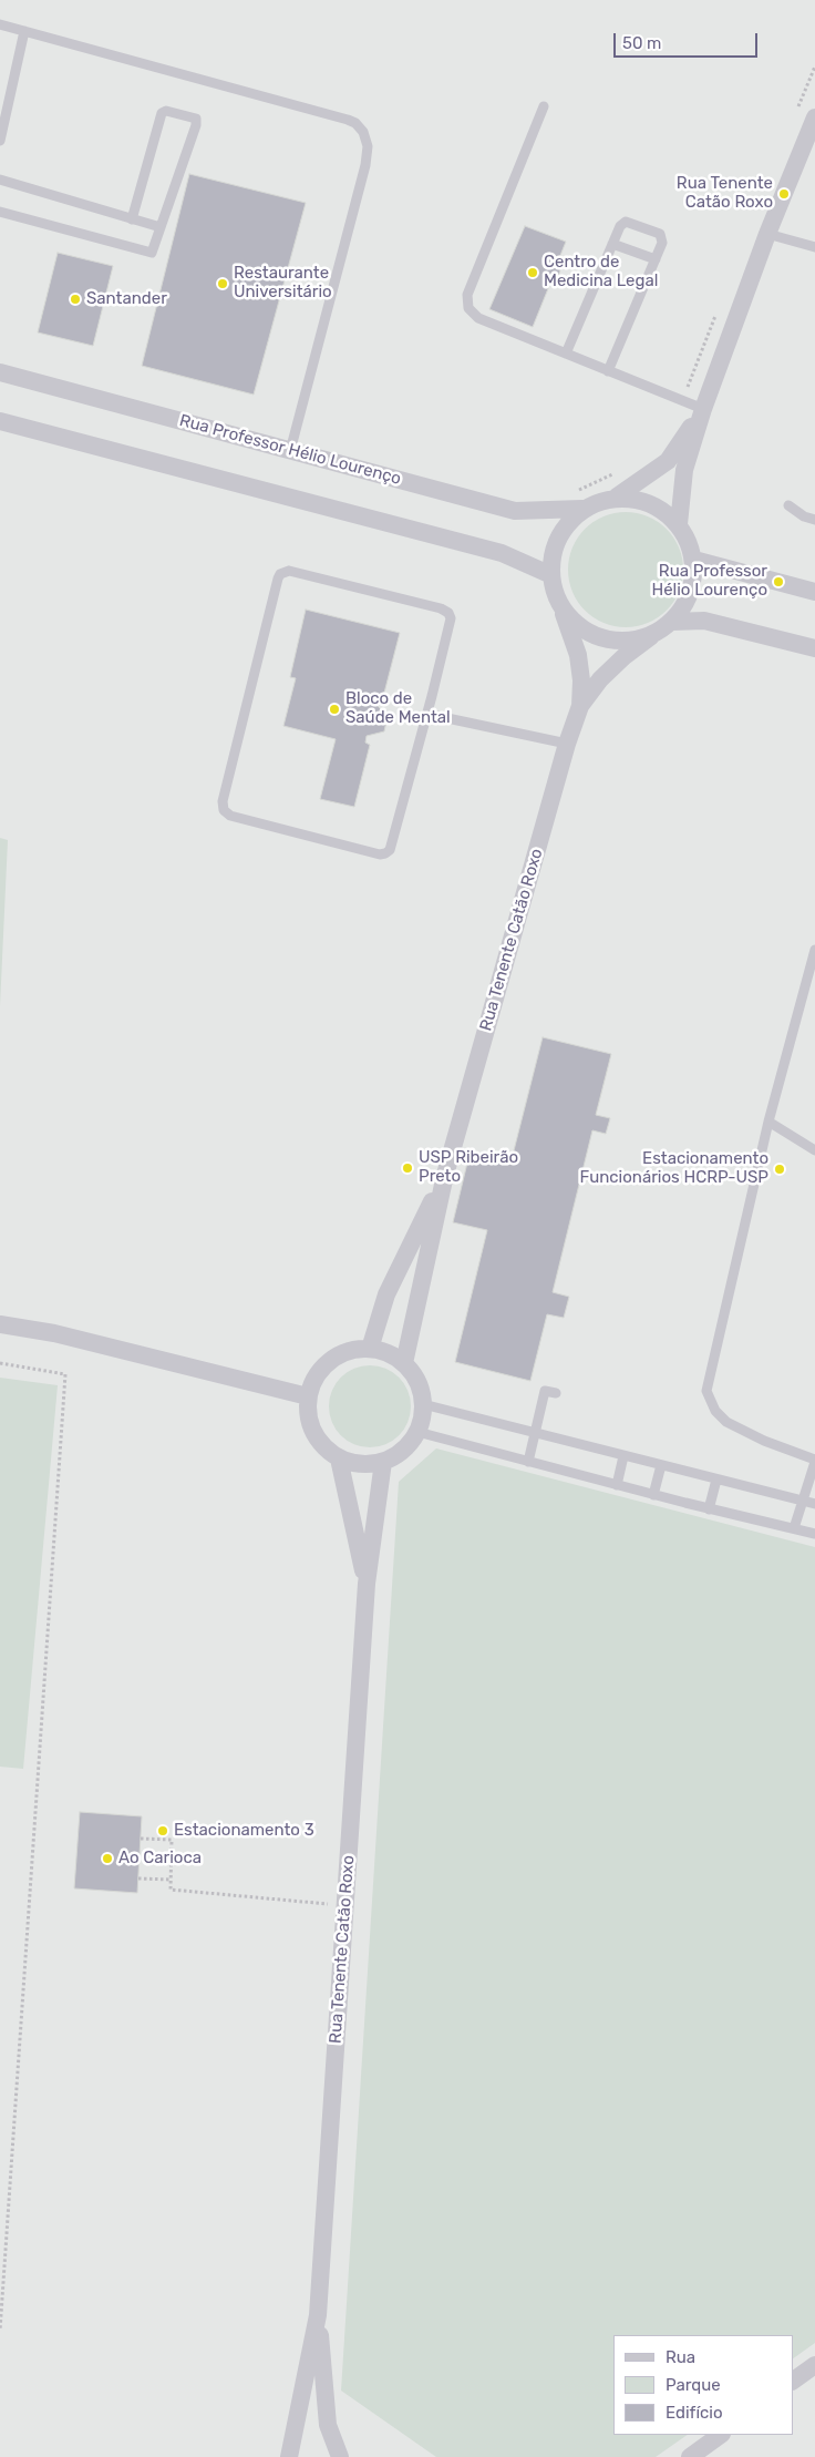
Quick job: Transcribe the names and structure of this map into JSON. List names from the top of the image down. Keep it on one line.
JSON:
{"streets":{"street":["Rua Professor Hélio Lourenço","Rua Tenente Catão Roxo"]},"crossings":[["Rua Professor Hélio Lourenço","Rua Tenente Catão Roxo"]],"places":["Rua Tenente Catão Roxo","Centro de Medicina Legal","Restaurante Universitário","Santander","Rua Professor Hélio Lourenço","Bloco de Saúde Mental","USP Ribeirão Preto","Estacionamento Funcionários HCRP-USP","Estacionamento 3","Ao Carioca"],"legend":["Rua","Parque","Edifício"],"scale_bar":"50 m"}
